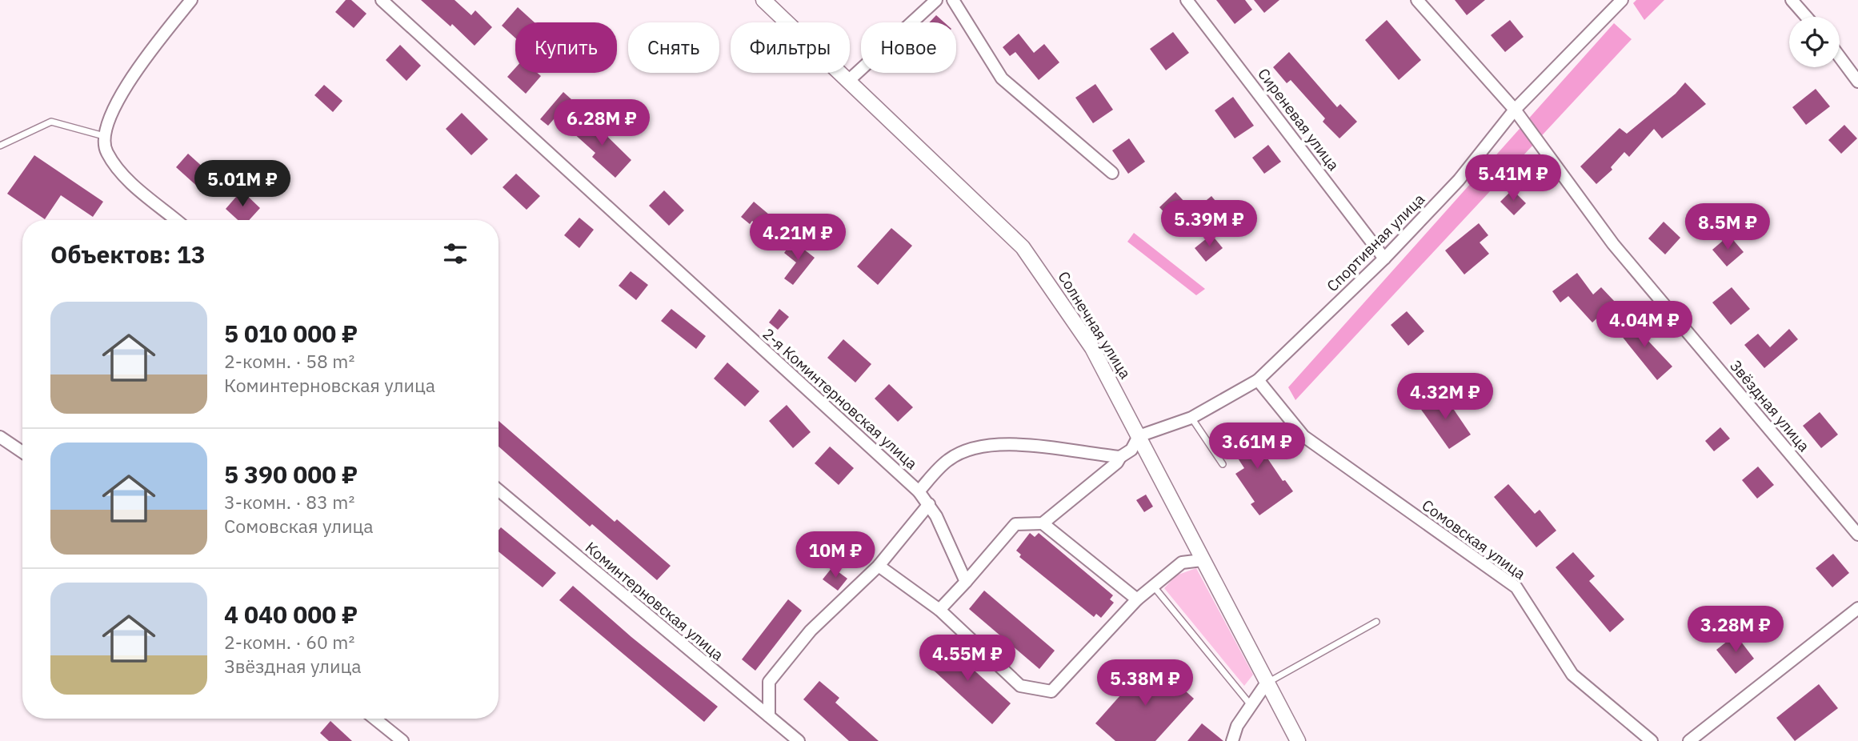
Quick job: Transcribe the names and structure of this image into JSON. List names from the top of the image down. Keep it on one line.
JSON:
{"streets":{"street":["Сиреневая улица","Спортивная улица","Солнечная улица","2-я Коминтерновская улица","Звёздная улица","Сомовская улица","Коминтерновская улица"]},"crossings":[["Сиреневая улица","Спортивная улица"],["Спортивная улица","Солнечная улица"],["Спортивная улица","Звёздная улица"],["Спортивная улица","Сомовская улица"]],"page":{"chip":["Купить","Снять","Фильтры","Новое"],"price":["6.28M ₽","5.41M ₽","5.01M ₽","5.39M ₽","8.5M ₽","4.21M ₽","4.04M ₽","4.32M ₽","3.61M ₽","10M ₽","3.28M ₽","4.55M ₽","5.38M ₽"],"heading":"Объектов: 13","list":[{"name":"5 010 000 ₽","note":"2-комн. · 58 m² · Коминтерновская улица"},{"name":"5 390 000 ₽","note":"3-комн. · 83 m² · Сомовская улица"},{"name":"4 040 000 ₽","note":"2-комн. · 60 m² · Звёздная улица"}]}}
